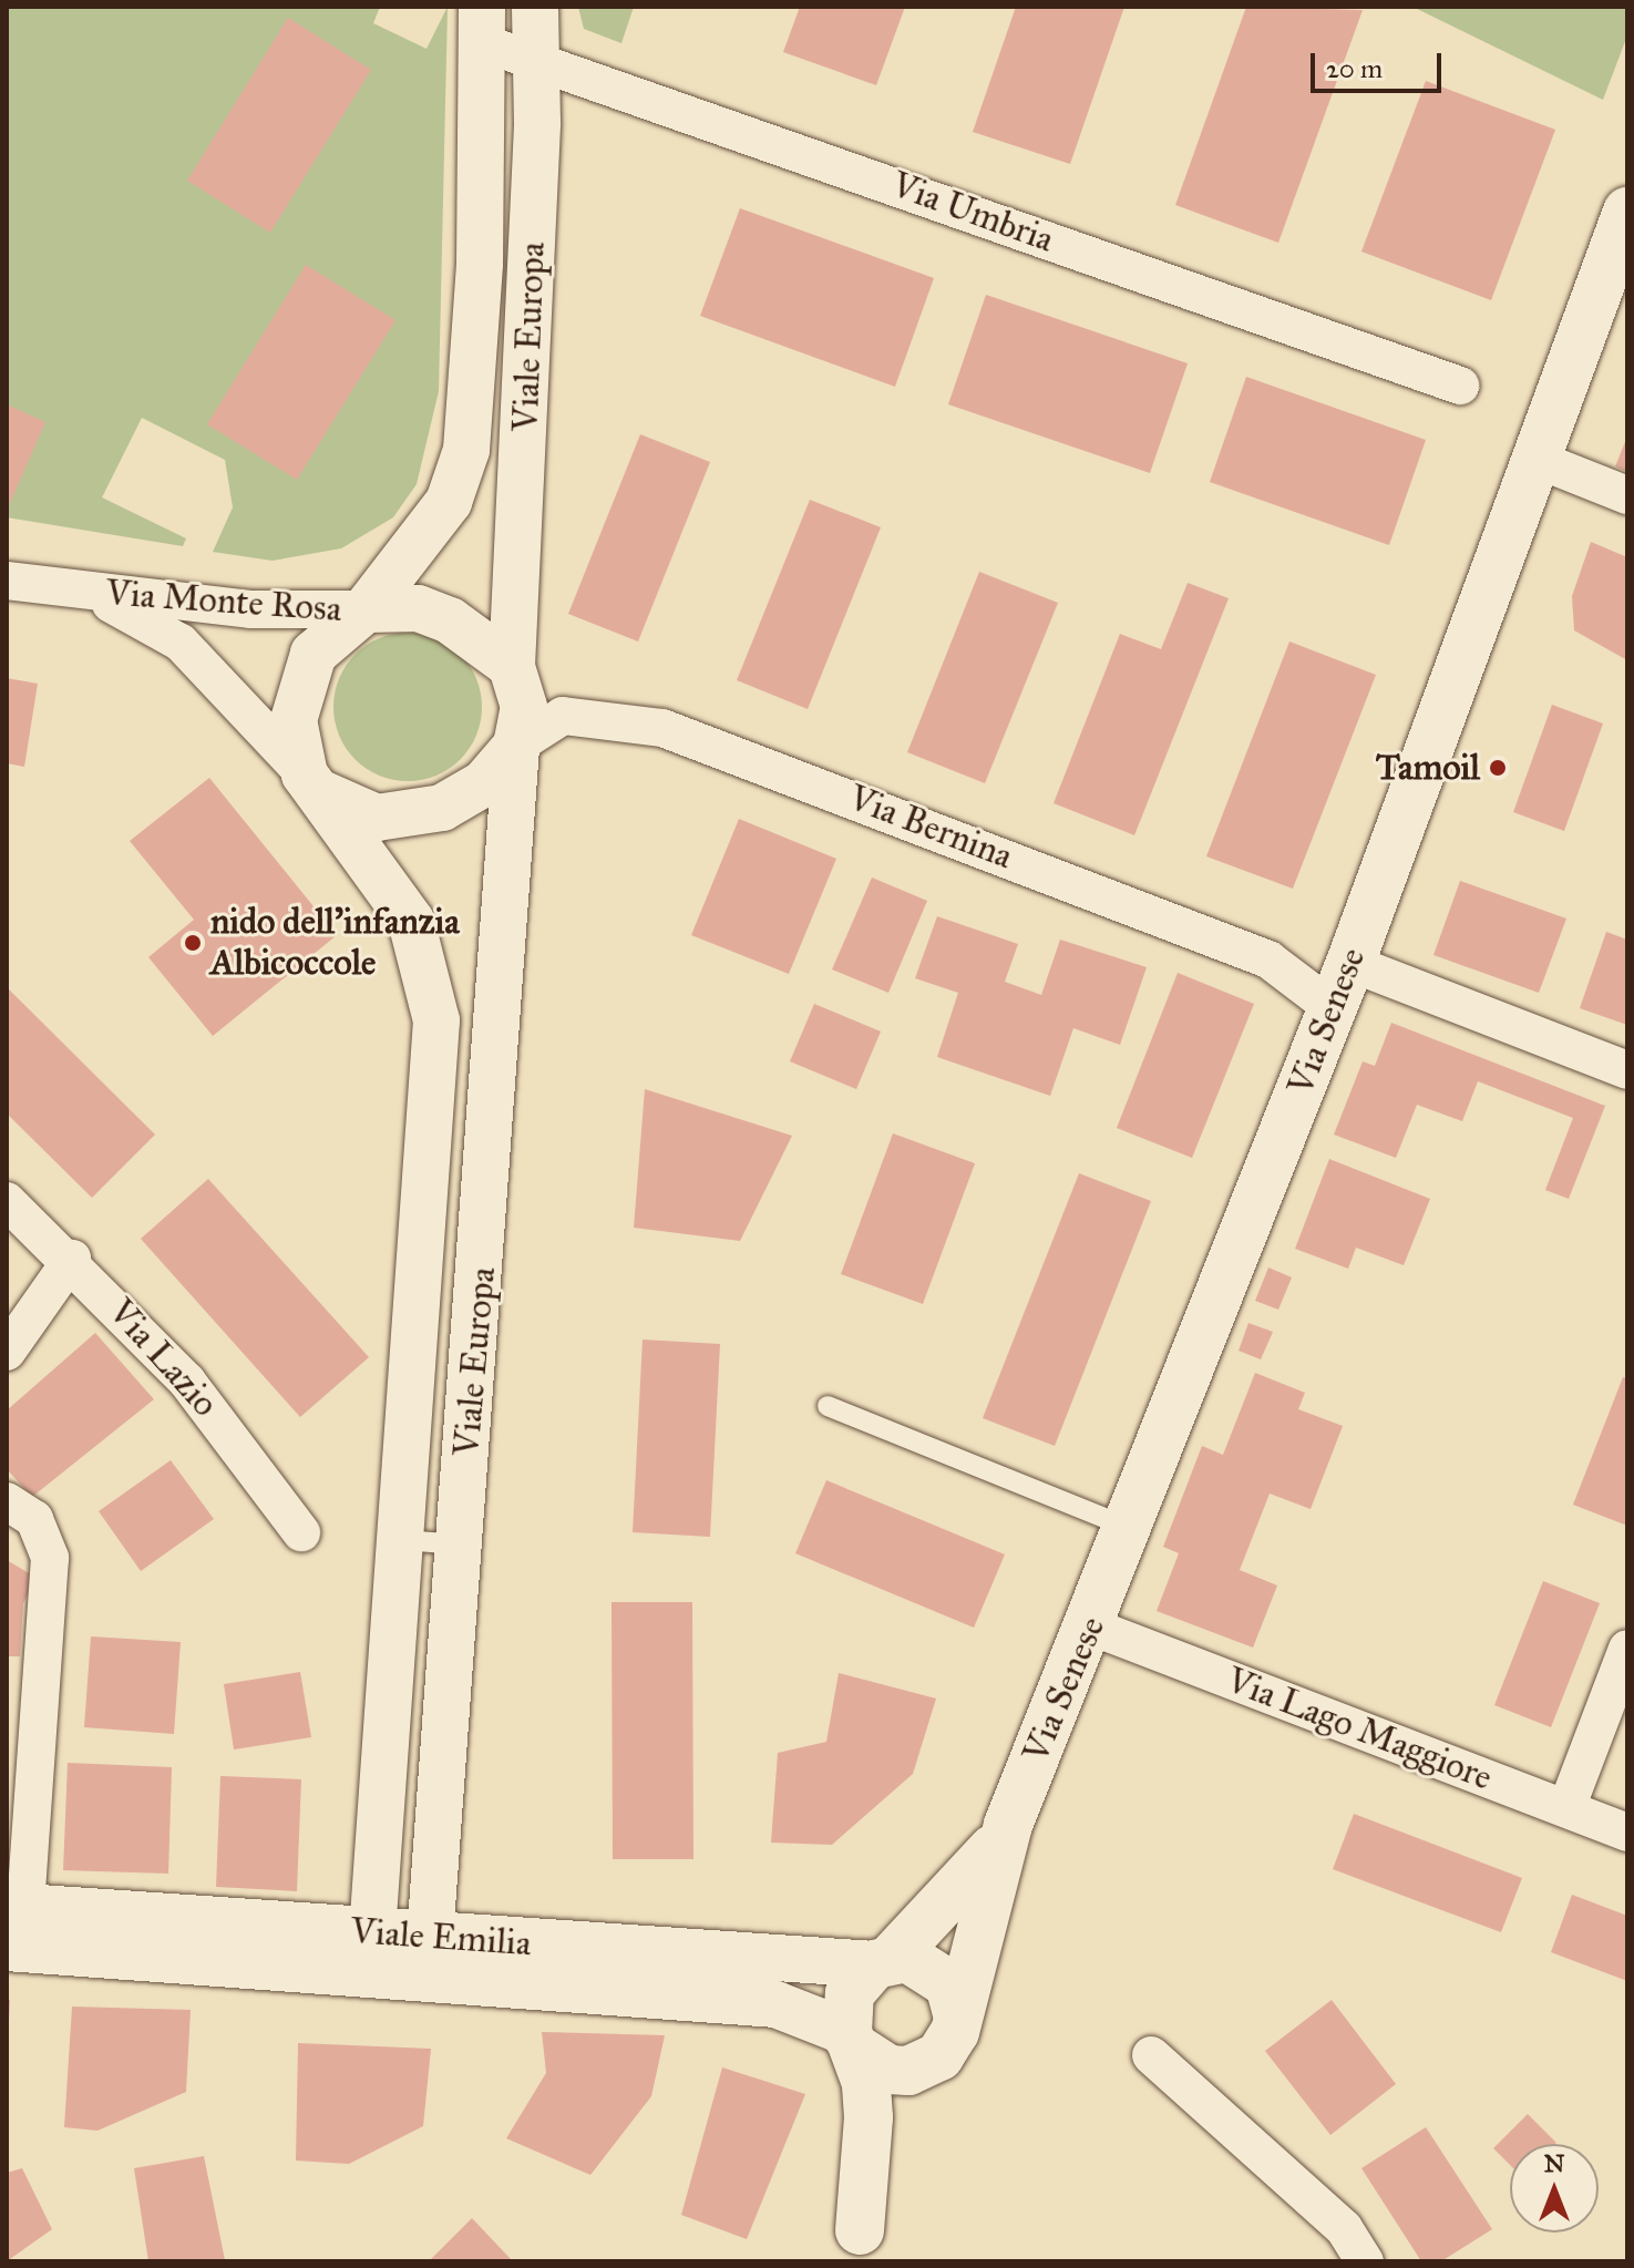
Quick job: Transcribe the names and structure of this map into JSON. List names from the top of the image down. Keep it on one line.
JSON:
{"streets":{"main road":["Via Senese"],"street":["Via Umbria","Viale Europa","Via Monte Rosa","Via Bernina","Via Lazio","Via Lago Maggiore","Viale Emilia"]},"crossings":[["Via Umbria","Viale Europa"],["Viale Europa","Via Monte Rosa"],["Viale Europa","Via Bernina"],["Viale Europa","Viale Emilia"],["Via Monte Rosa","Via Bernina"],["Via Bernina","Via Senese"],["Via Senese","Via Lago Maggiore"],["Via Senese","Viale Emilia"]],"places":["Tamoil","nido dell'infanzia Albicoccole"],"scale_bar":"20 m","north":"top"}
